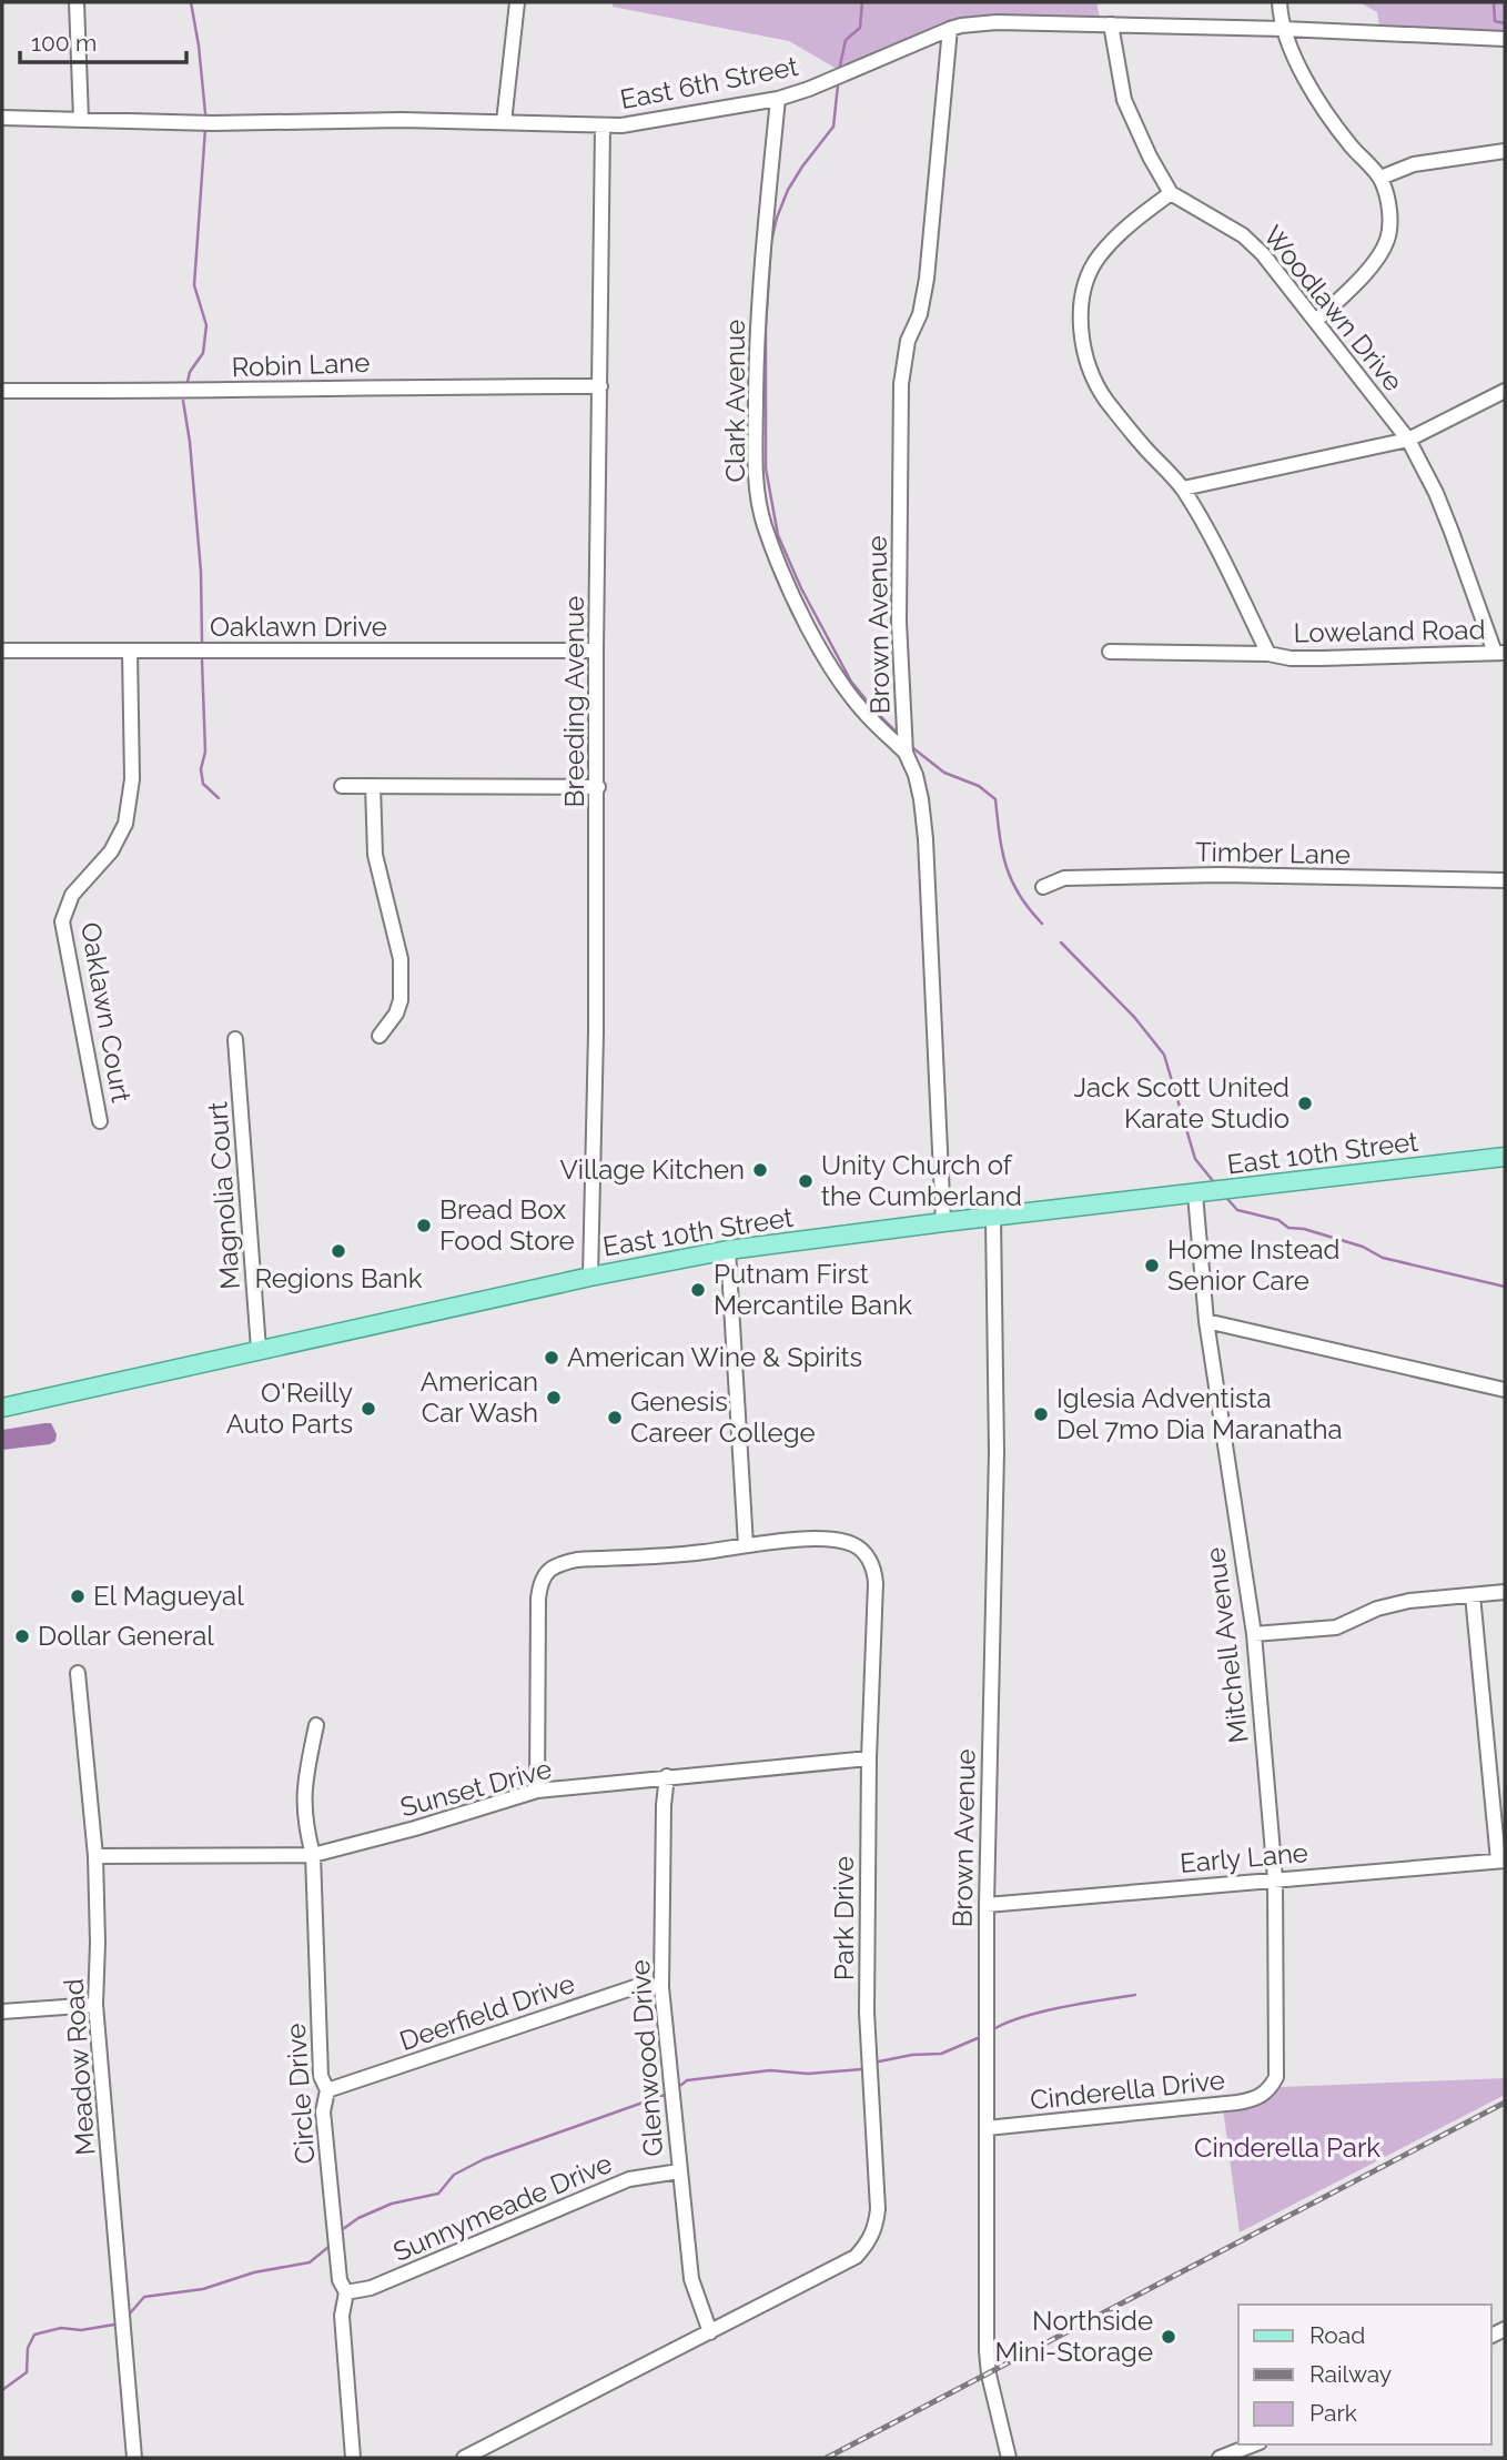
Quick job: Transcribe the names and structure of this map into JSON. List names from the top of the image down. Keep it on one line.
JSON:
{"streets":{"main road":["East 10th Street"],"street":["East 6th Street","Woodlawn Drive","Robin Lane","Clark Avenue","Brown Avenue","Oaklawn Drive","Loweland Road","Breeding Avenue","Timber Lane","Oaklawn Court","Magnolia Court","Mitchell Avenue","Sunset Drive","Early Lane","Park Drive","Deerfield Drive","Glenwood Drive","Meadow Road","Cinderella Drive","Circle Drive","Sunnymeade Drive"]},"crossings":[["East 6th Street","Woodlawn Drive"],["East 6th Street","Clark Avenue"],["East 6th Street","Brown Avenue"],["East 6th Street","Breeding Avenue"],["Woodlawn Drive","Loweland Road"],["Robin Lane","Breeding Avenue"],["Clark Avenue","Brown Avenue"],["Brown Avenue","East 10th Street"],["Brown Avenue","Early Lane"],["Brown Avenue","Cinderella Drive"],["Oaklawn Drive","Breeding Avenue"],["Oaklawn Drive","Oaklawn Court"],["Breeding Avenue","East 10th Street"],["East 10th Street","Magnolia Court"],["East 10th Street","Mitchell Avenue"],["Mitchell Avenue","Early Lane"],["Mitchell Avenue","Cinderella Drive"],["Sunset Drive","Park Drive"],["Sunset Drive","Glenwood Drive"],["Sunset Drive","Meadow Road"],["Sunset Drive","Circle Drive"],["Park Drive","Glenwood Drive"],["Deerfield Drive","Glenwood Drive"],["Deerfield Drive","Circle Drive"],["Glenwood Drive","Sunnymeade Drive"],["Circle Drive","Sunnymeade Drive"]],"parks":["Cinderella Park"],"places":["Jack Scott United Karate Studio","Village Kitchen","Unity Church of the Cumberland","Bread Box Food Store","Regions Bank","Home Instead Senior Care","Putnam First Mercantile Bank","American Wine & Spirits","American Car Wash","O'Reilly Auto Parts","Iglesia Adventista Del 7mo Dia Maranatha","Genesis Career College","El Magueyal","Dollar General","Northside Mini-Storage"],"legend":["Road","Railway","Park"],"scale_bar":"100 m"}
